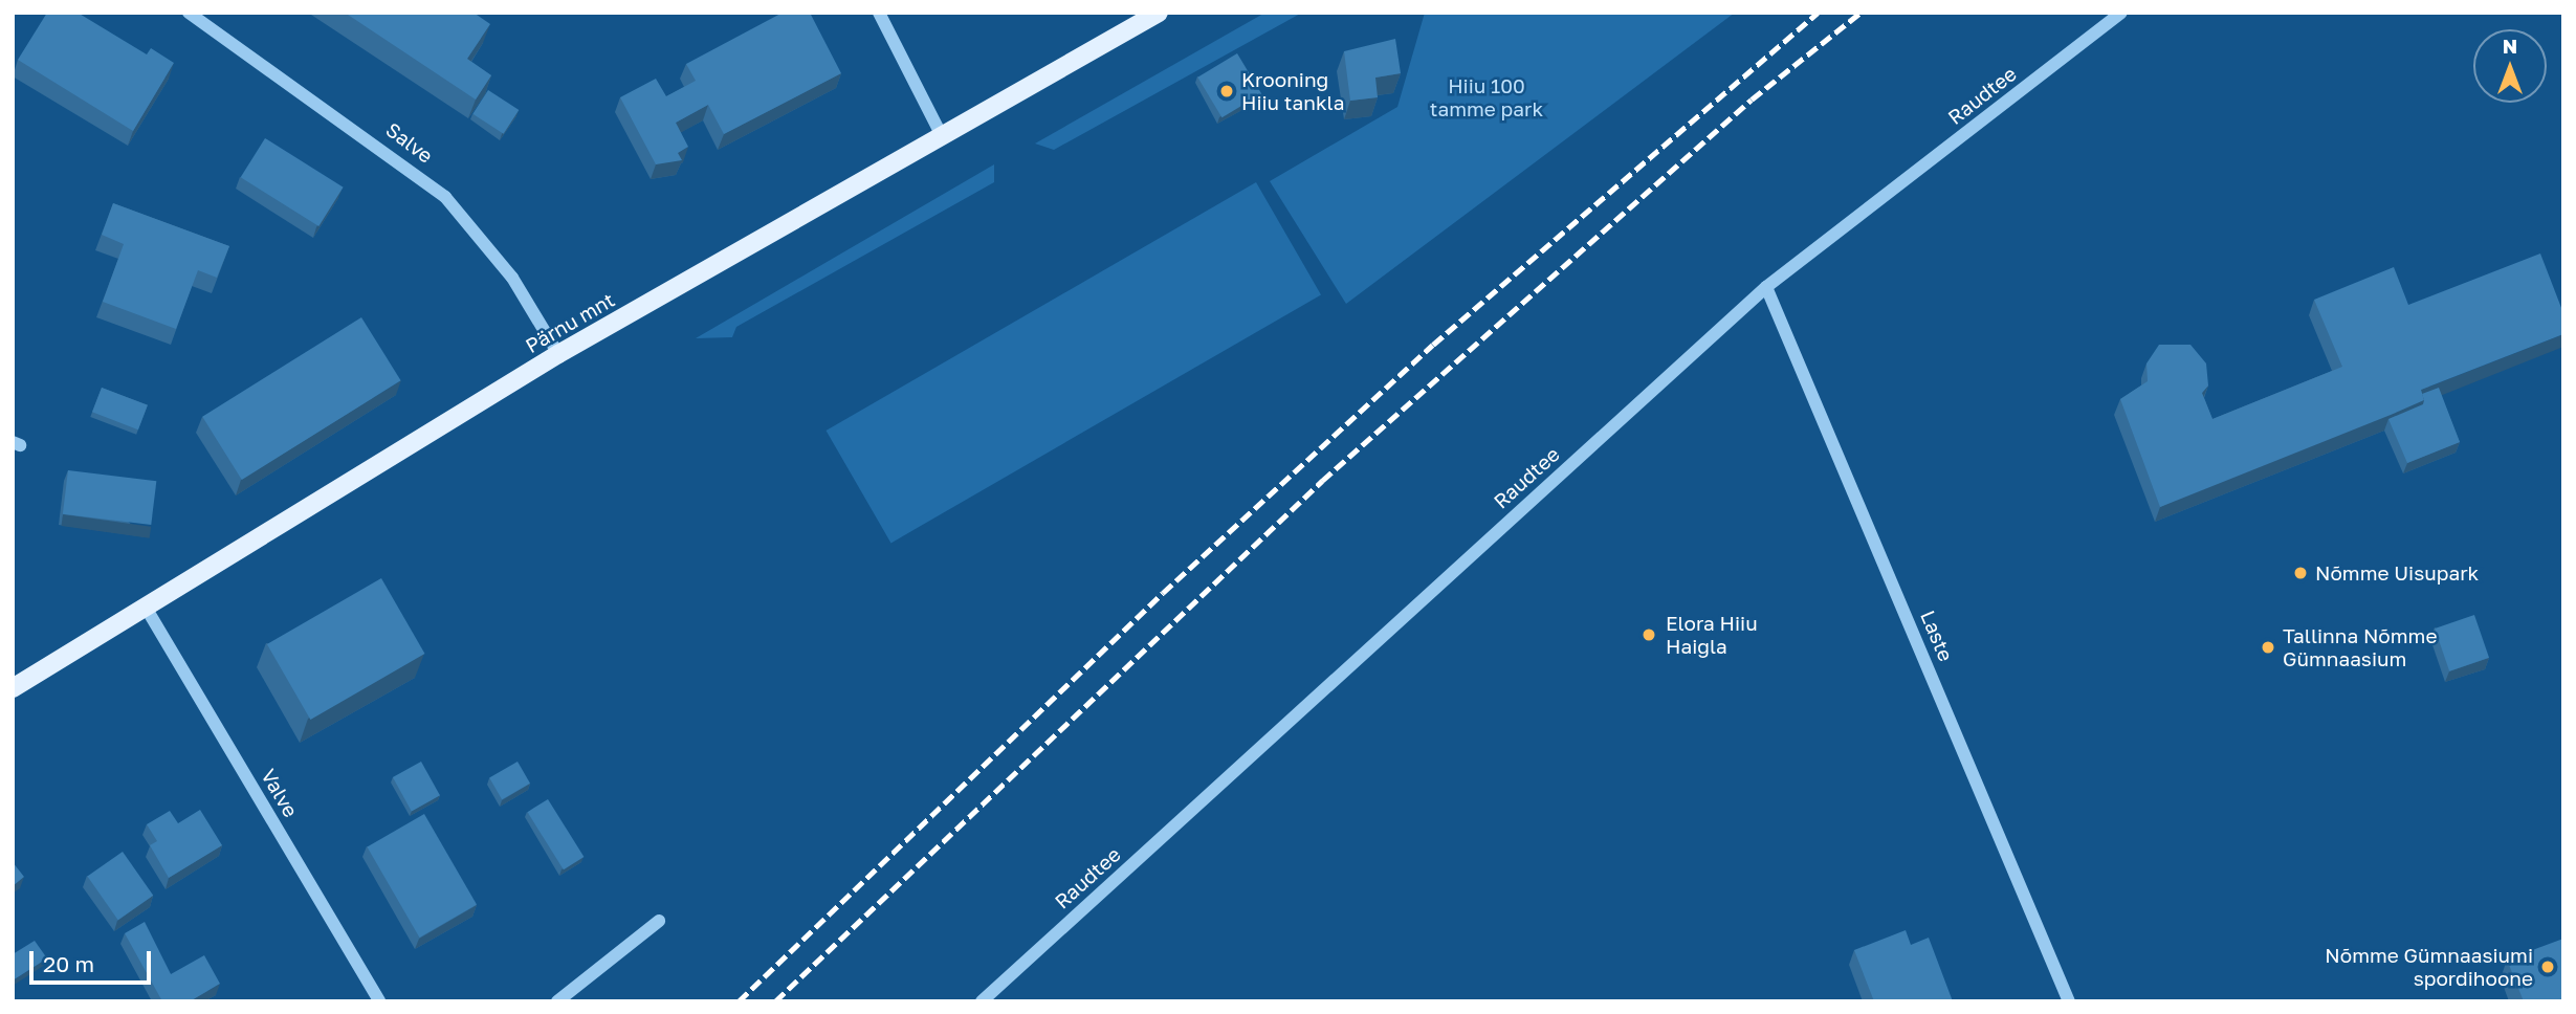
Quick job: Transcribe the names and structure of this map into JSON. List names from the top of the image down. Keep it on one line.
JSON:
{"streets":{"main road":["Pärnu mnt"],"street":["Raudtee","Salve","Laste","Valve"]},"crossings":[["Raudtee","Laste"],["Salve","Pärnu mnt"],["Pärnu mnt","Valve"]],"parks":["Hiiu 100 tamme park"],"places":["Krooning Hiiu tankla","Nõmme Uisupark","Elora Hiiu Haigla","Tallinna Nõmme Gümnaasium","Nõmme Gümnaasiumi spordihoone"],"scale_bar":"20 m","north":"top"}
